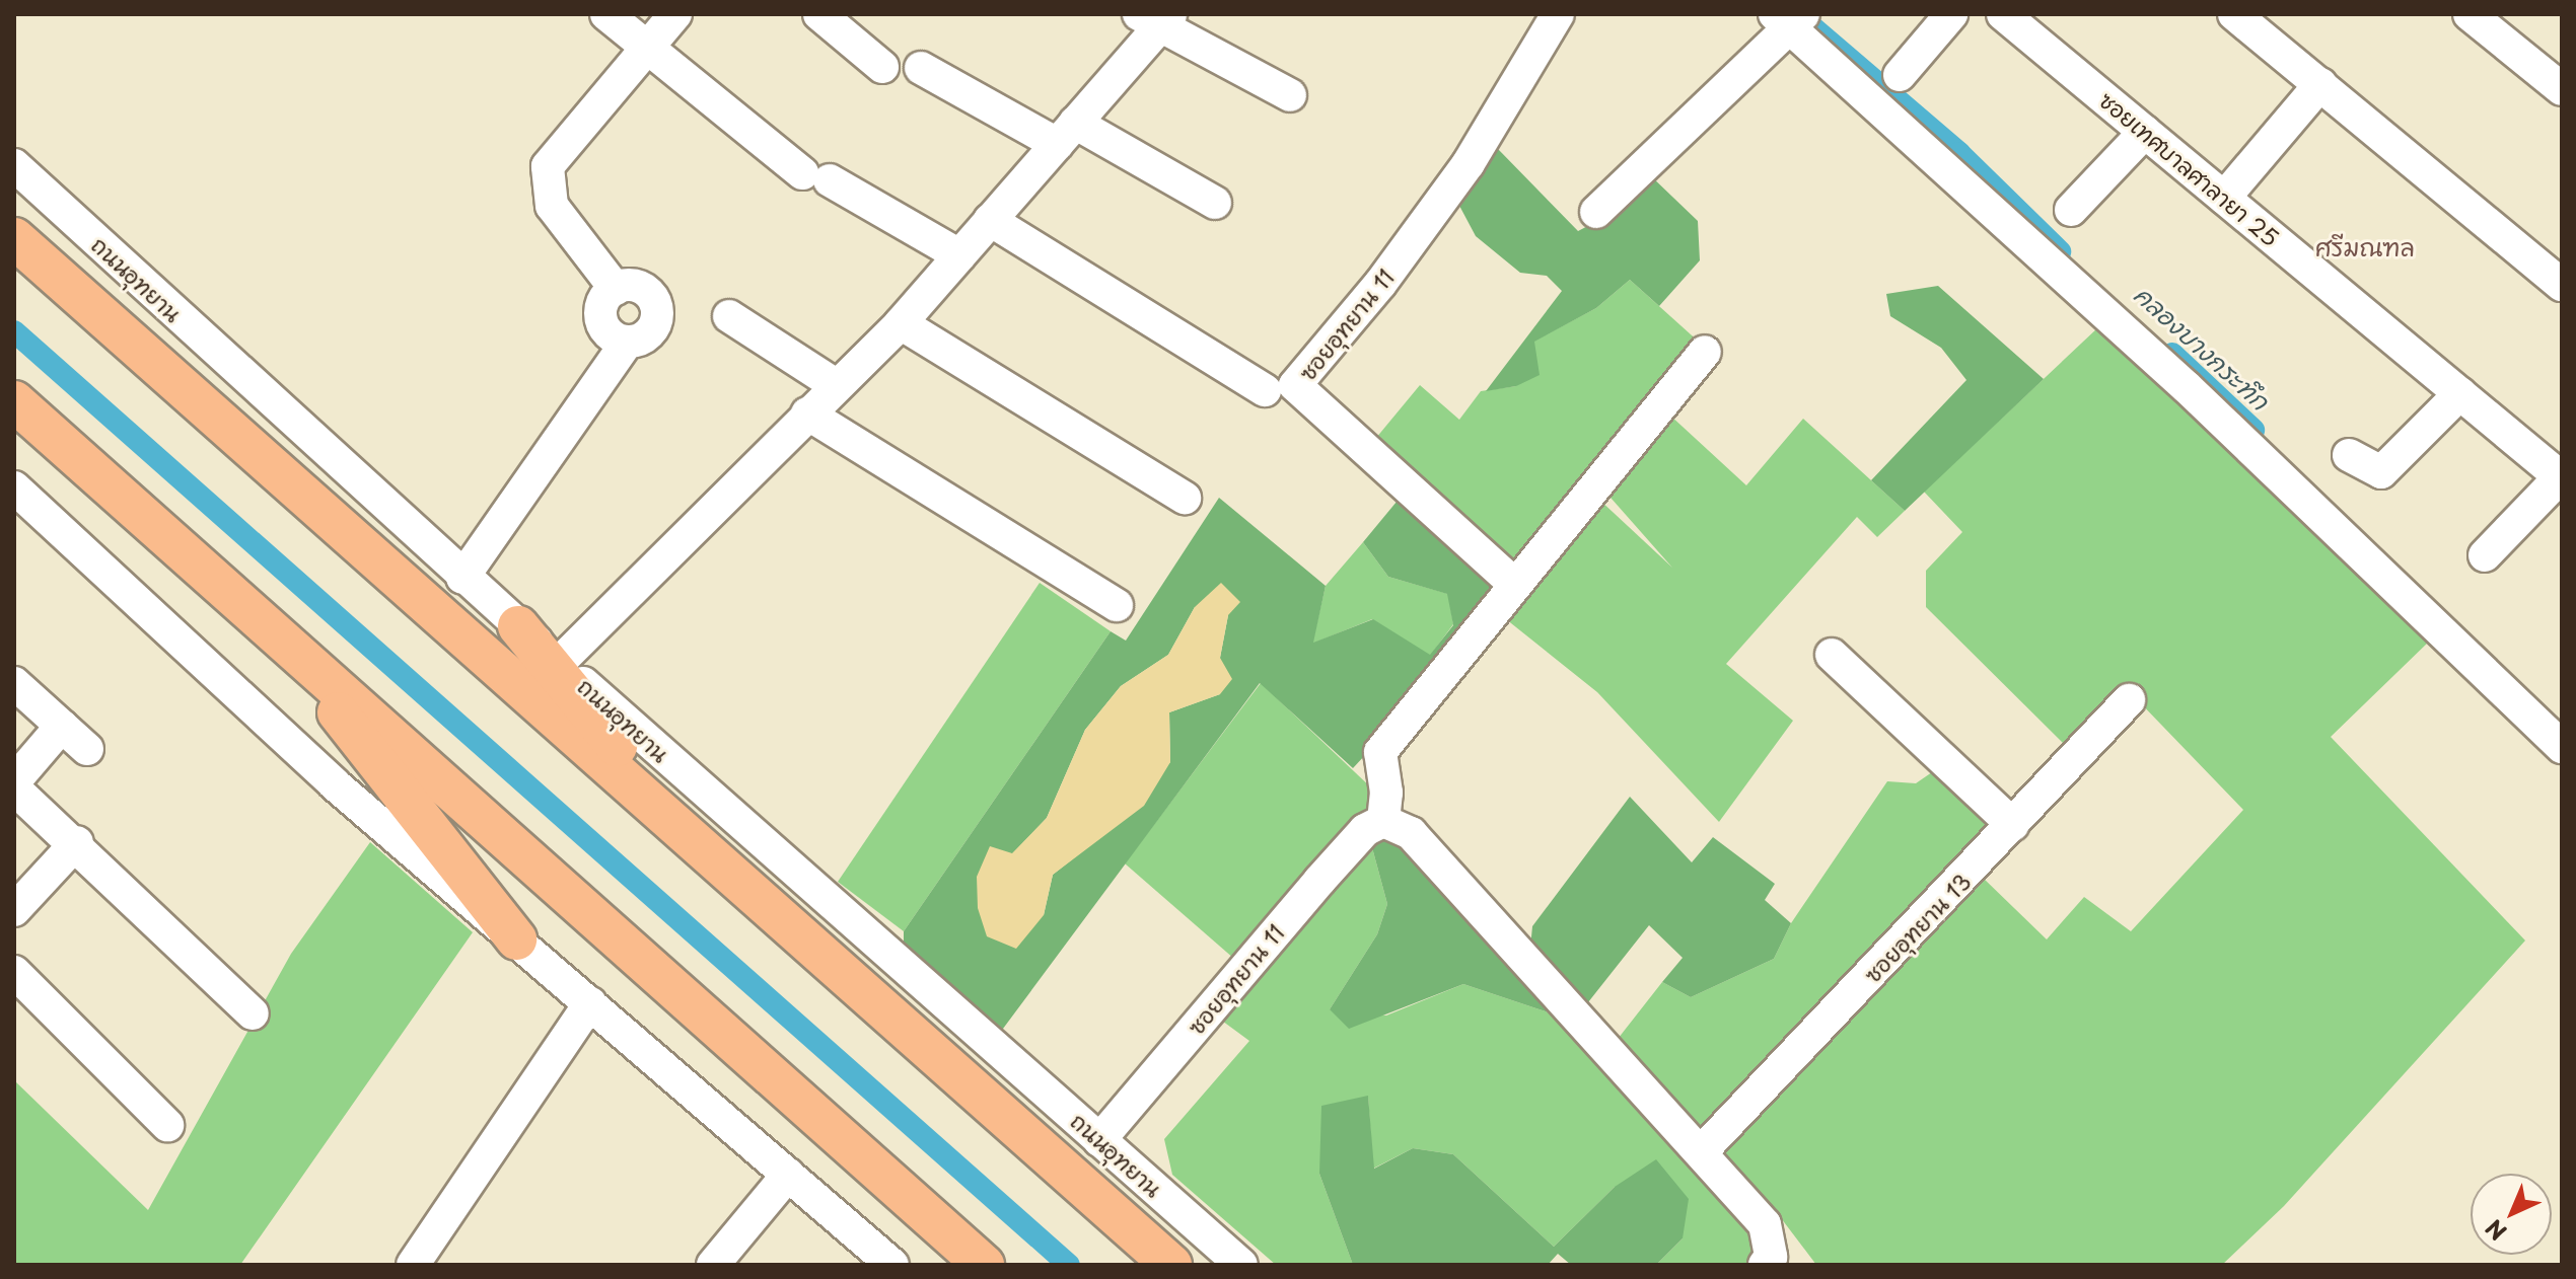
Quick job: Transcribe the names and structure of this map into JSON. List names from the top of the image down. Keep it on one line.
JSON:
{"streets":{"main road":["ถนนอุทยาน"],"street":["ซอยเทศบาลศาลายา 25","ซอยอุทยาน 11","ซอยอุทยาน 13"]},"crossings":[["ถนนอุทยาน","ซอยอุทยาน 11"]],"districts":["ศรีมณฑล"],"water":["คลองบางกระทึก"],"north":"bottom left"}
